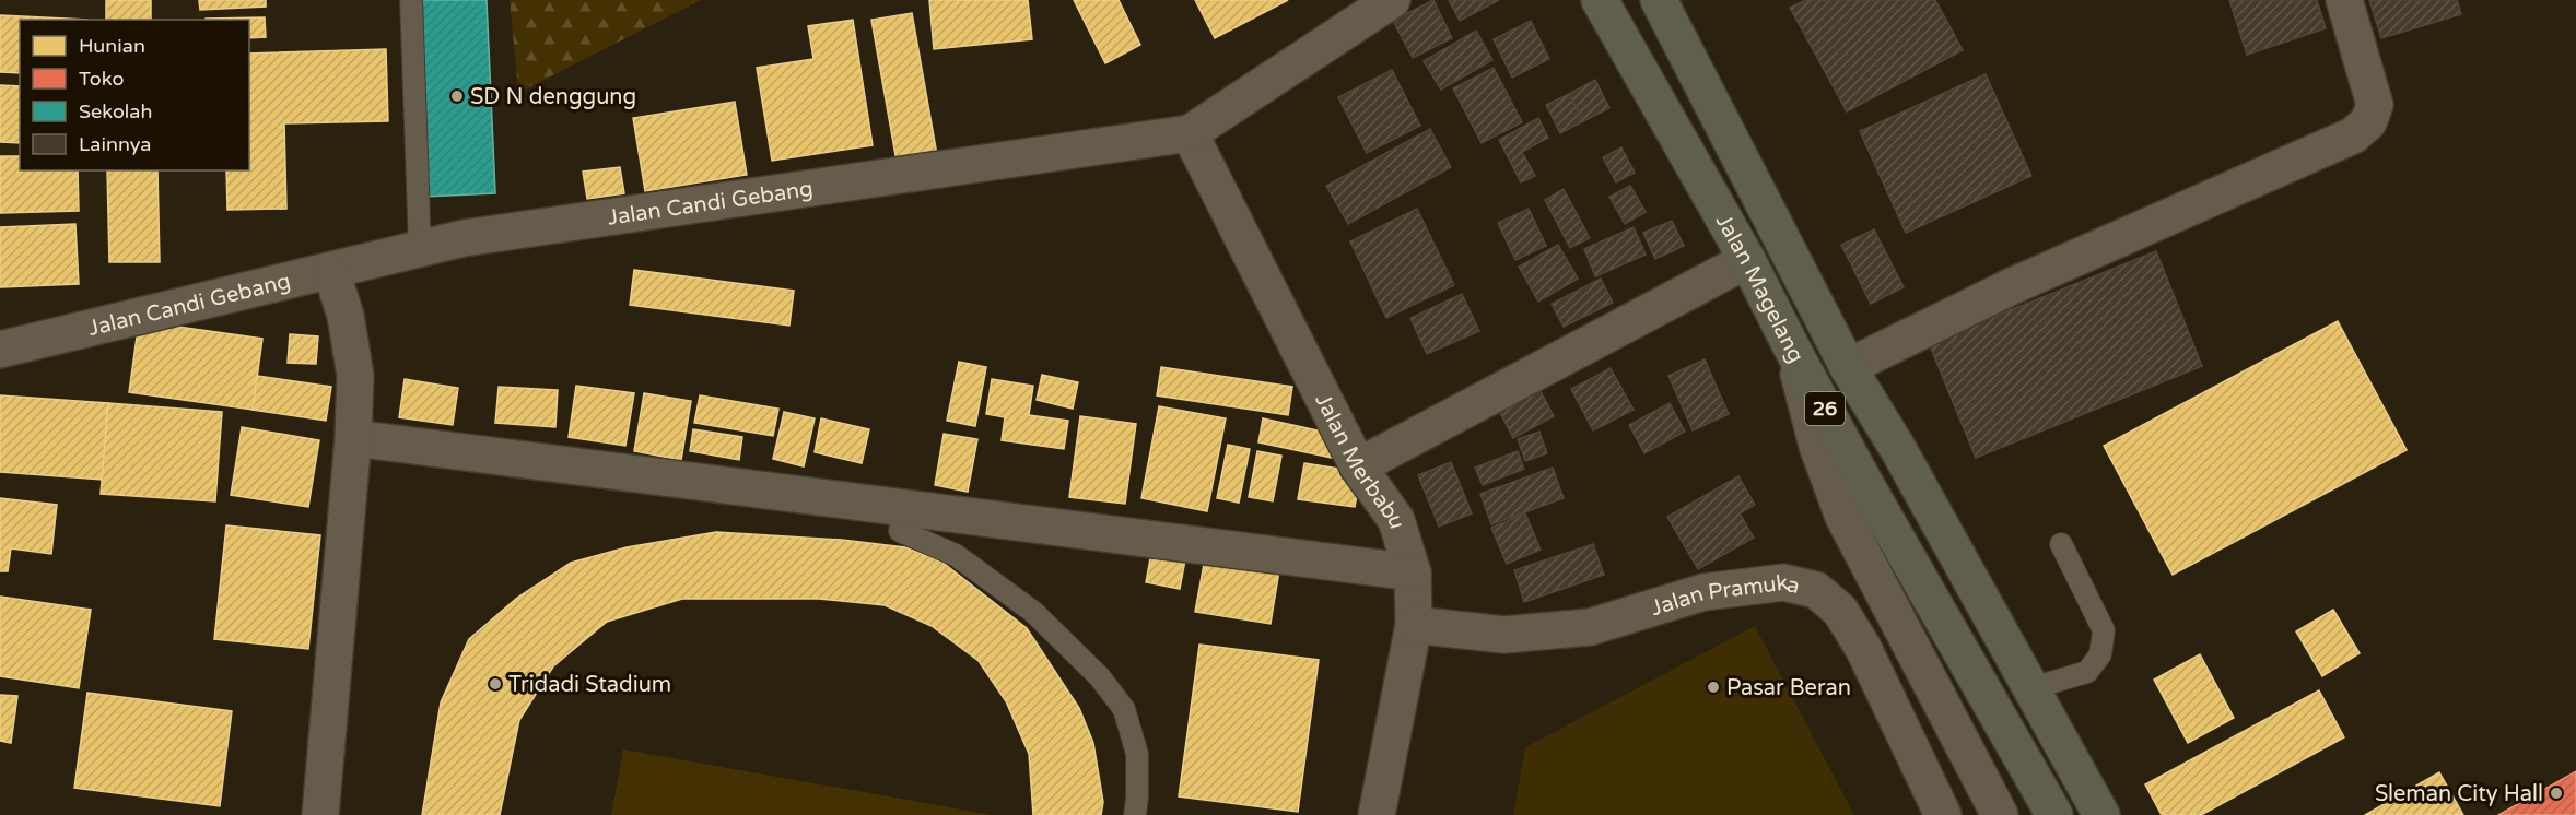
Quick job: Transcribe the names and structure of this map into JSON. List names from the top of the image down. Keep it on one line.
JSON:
{"streets":{"highway":["Jalan Magelang","26"],"street":["Jalan Candi Gebang","Jalan Merbabu","Jalan Pramuka"]},"crossings":[["Jalan Candi Gebang","Jalan Merbabu"],["Jalan Merbabu","Jalan Pramuka"]],"places":["SD N denggung","Tridadi Stadium","Pasar Beran","Sleman City Hall"],"legend":["Hunian","Toko","Sekolah","Lainnya"]}
